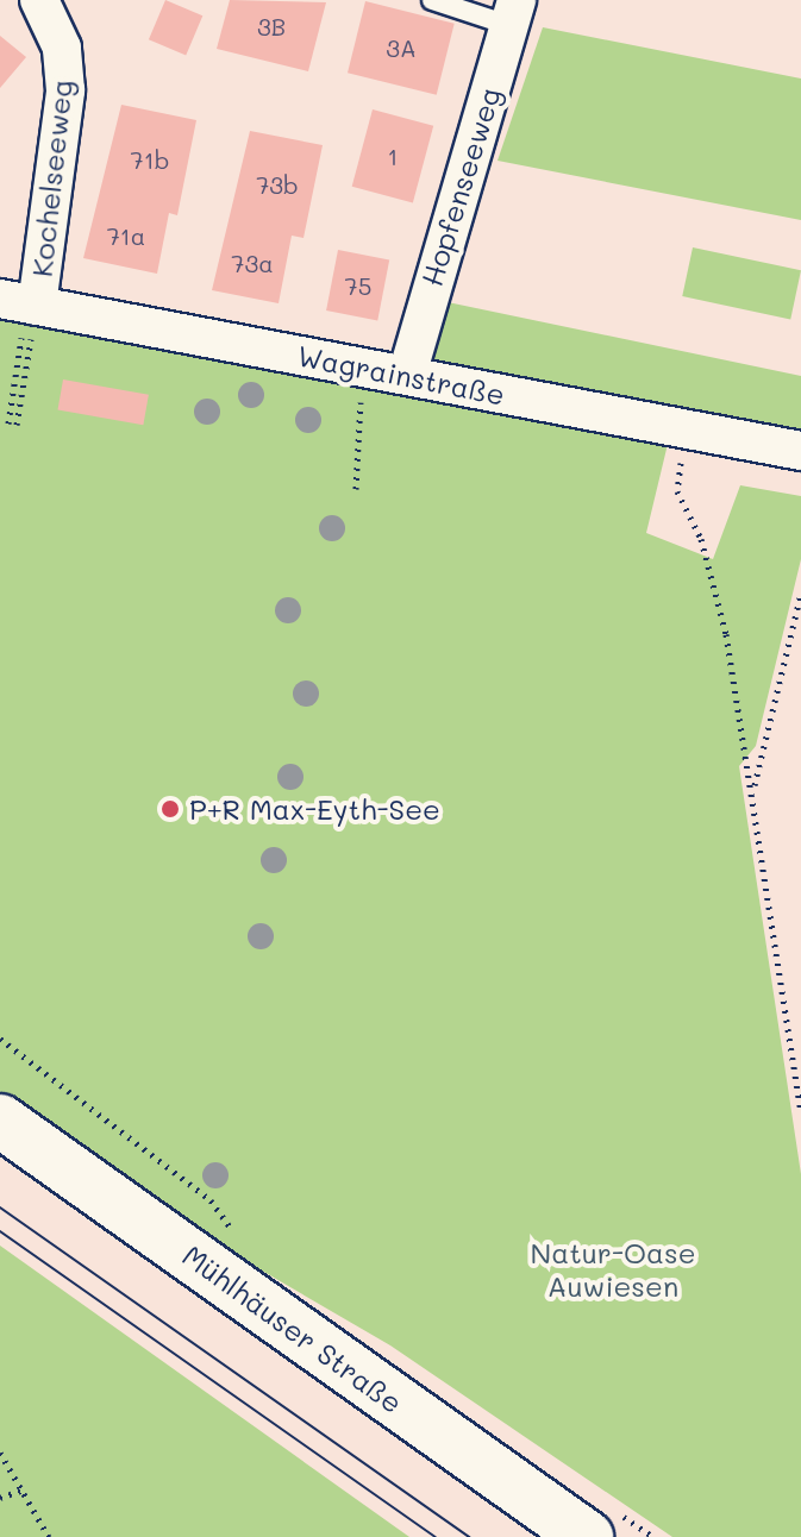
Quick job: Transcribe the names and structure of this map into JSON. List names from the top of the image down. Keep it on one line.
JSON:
{"streets":{"main road":["Mühlhäuser Straße"],"street":["Kochelseeweg","Hopfenseeweg","Wagrainstraße"]},"crossings":[["Kochelseeweg","Wagrainstraße"],["Hopfenseeweg","Wagrainstraße"]],"parks":["Natur-Oase Auwiesen"],"places":["P+R Max-Eyth-See"],"house_numbers":["3B","3A","1","71b","73b","71a","73a","75"]}
